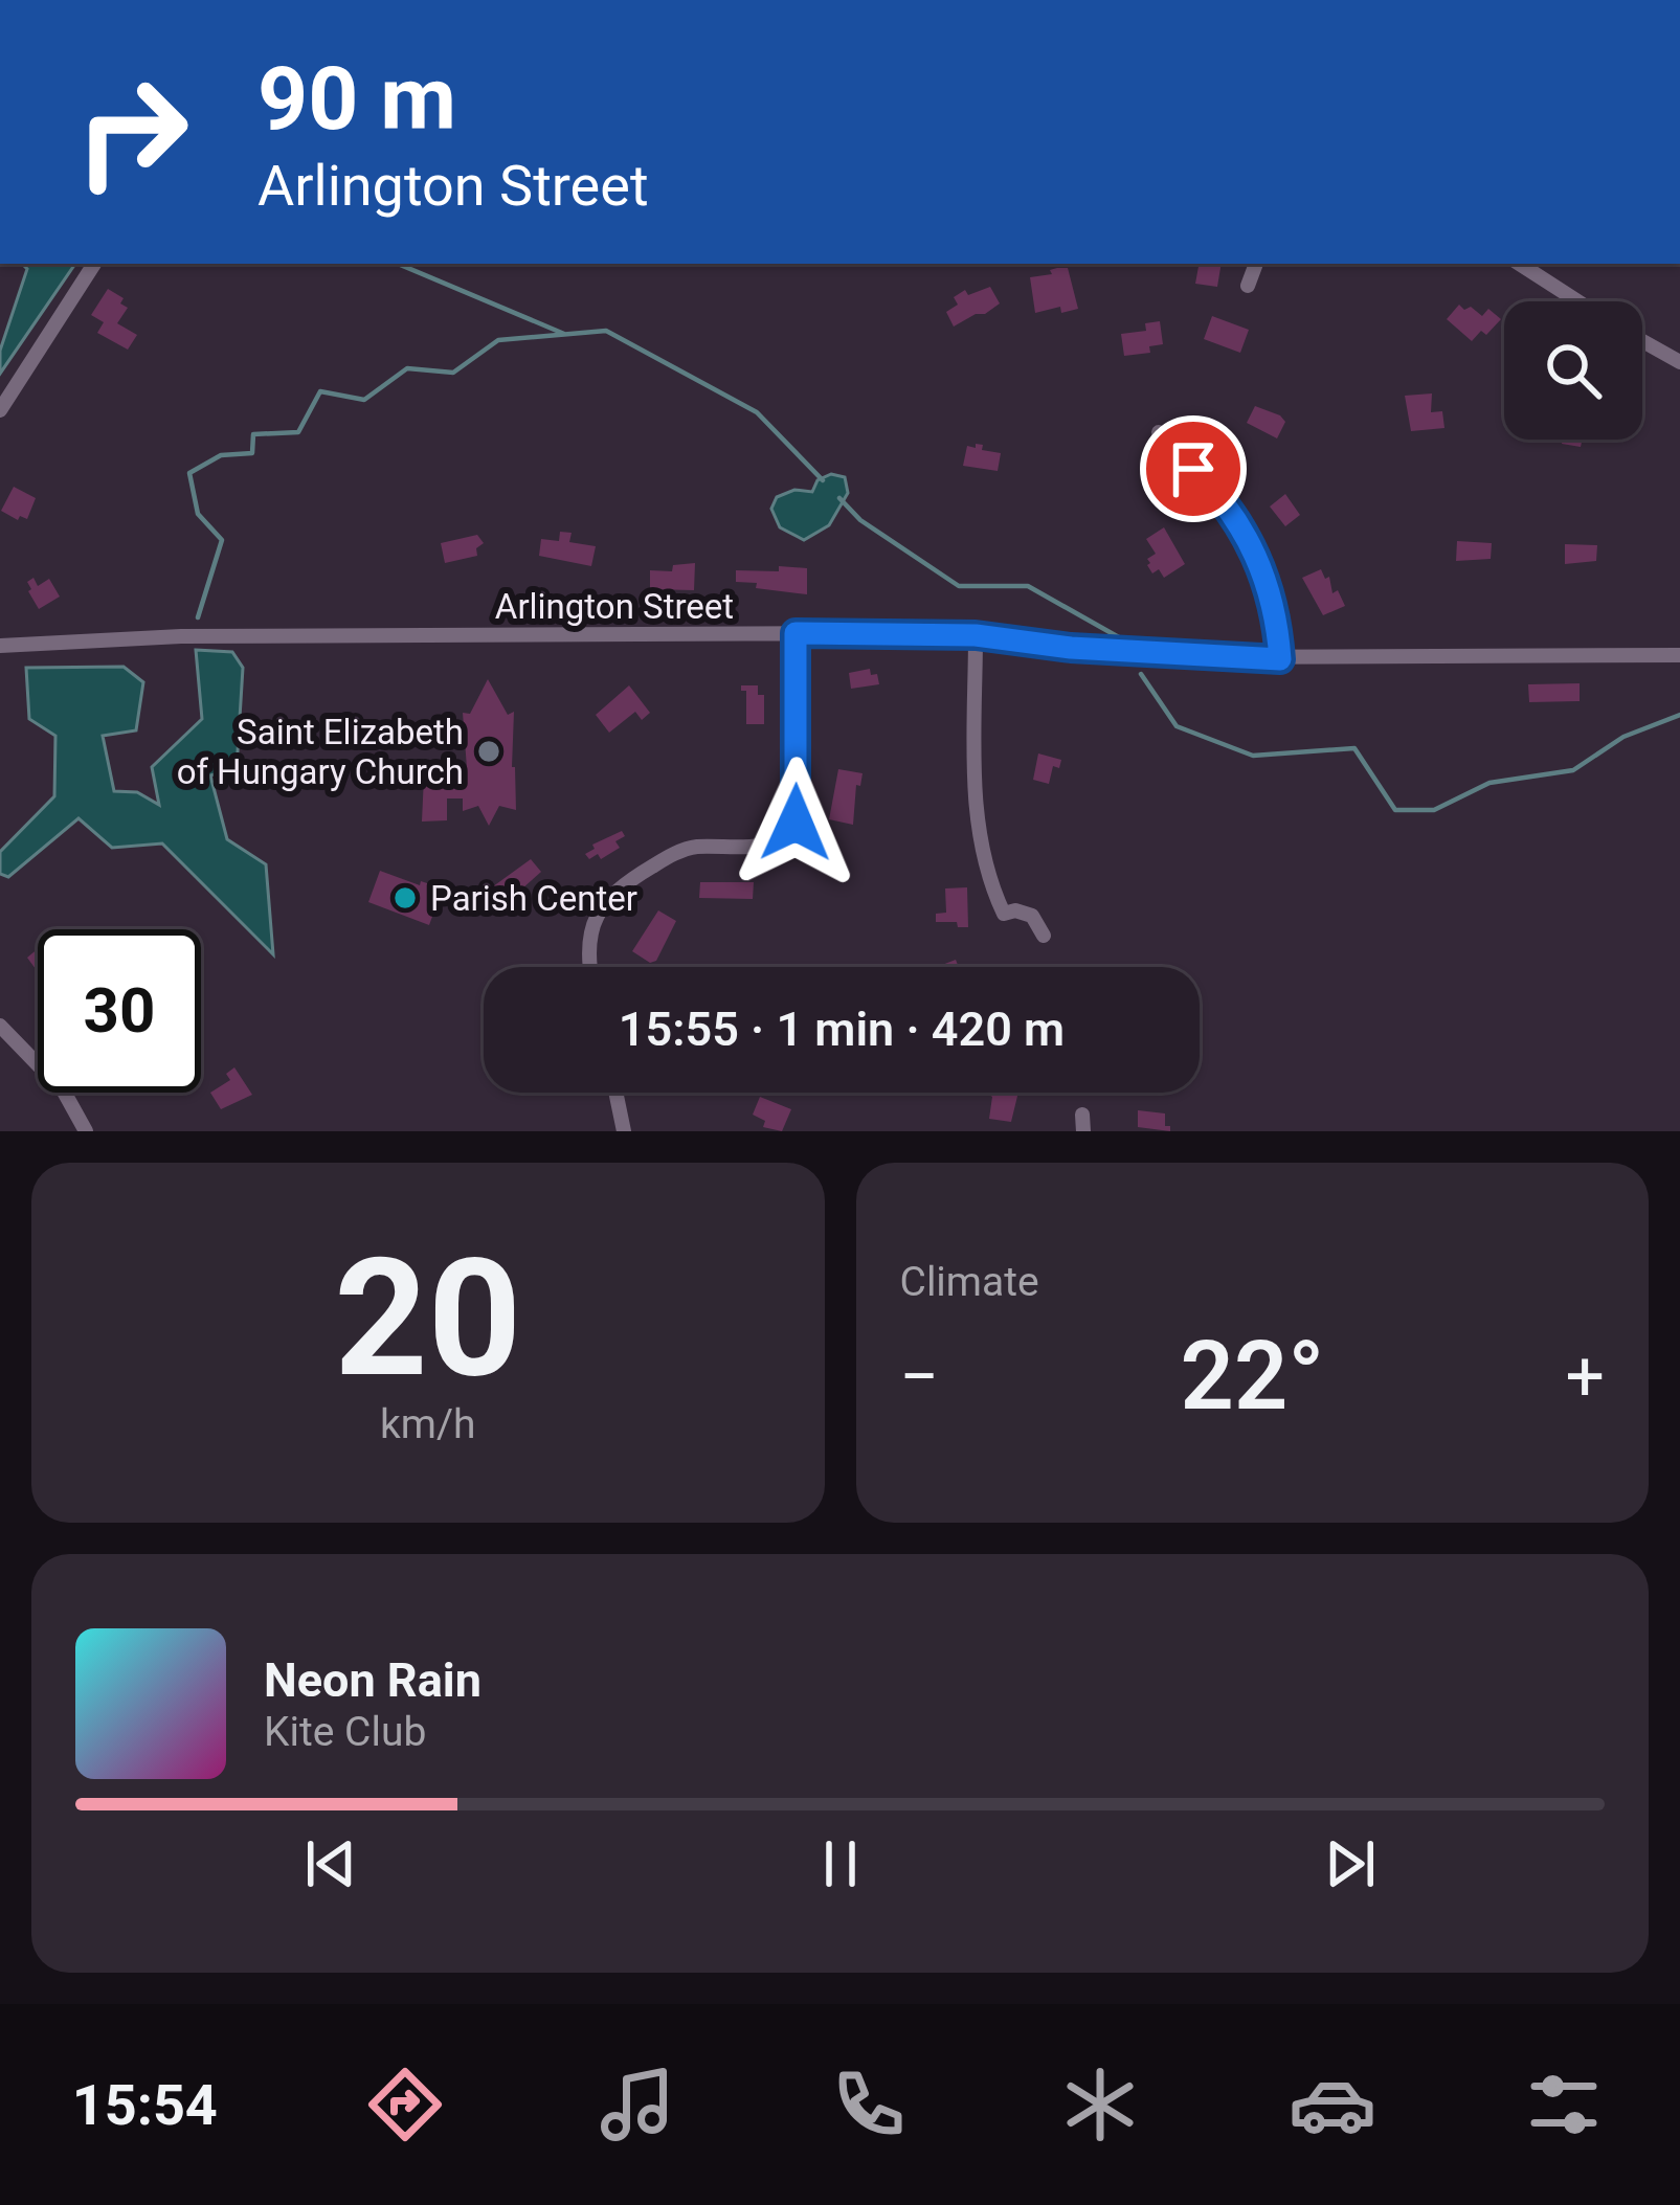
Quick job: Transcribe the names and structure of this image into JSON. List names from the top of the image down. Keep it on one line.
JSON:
{"streets":{"street":["Arlington Street"]},"places":["Saint Elizabeth of Hungary Church","Parish Center"],"page":{"turn":["90 m","Arlington Street"],"limit":"30","trip":"15:55 · 1 min · 420 m","tile":[["20","km/h"],"Climate"],"heat":["−","22°","+"],"song":["Neon Rain","Kite Club"],"tabs":"15:54"}}
